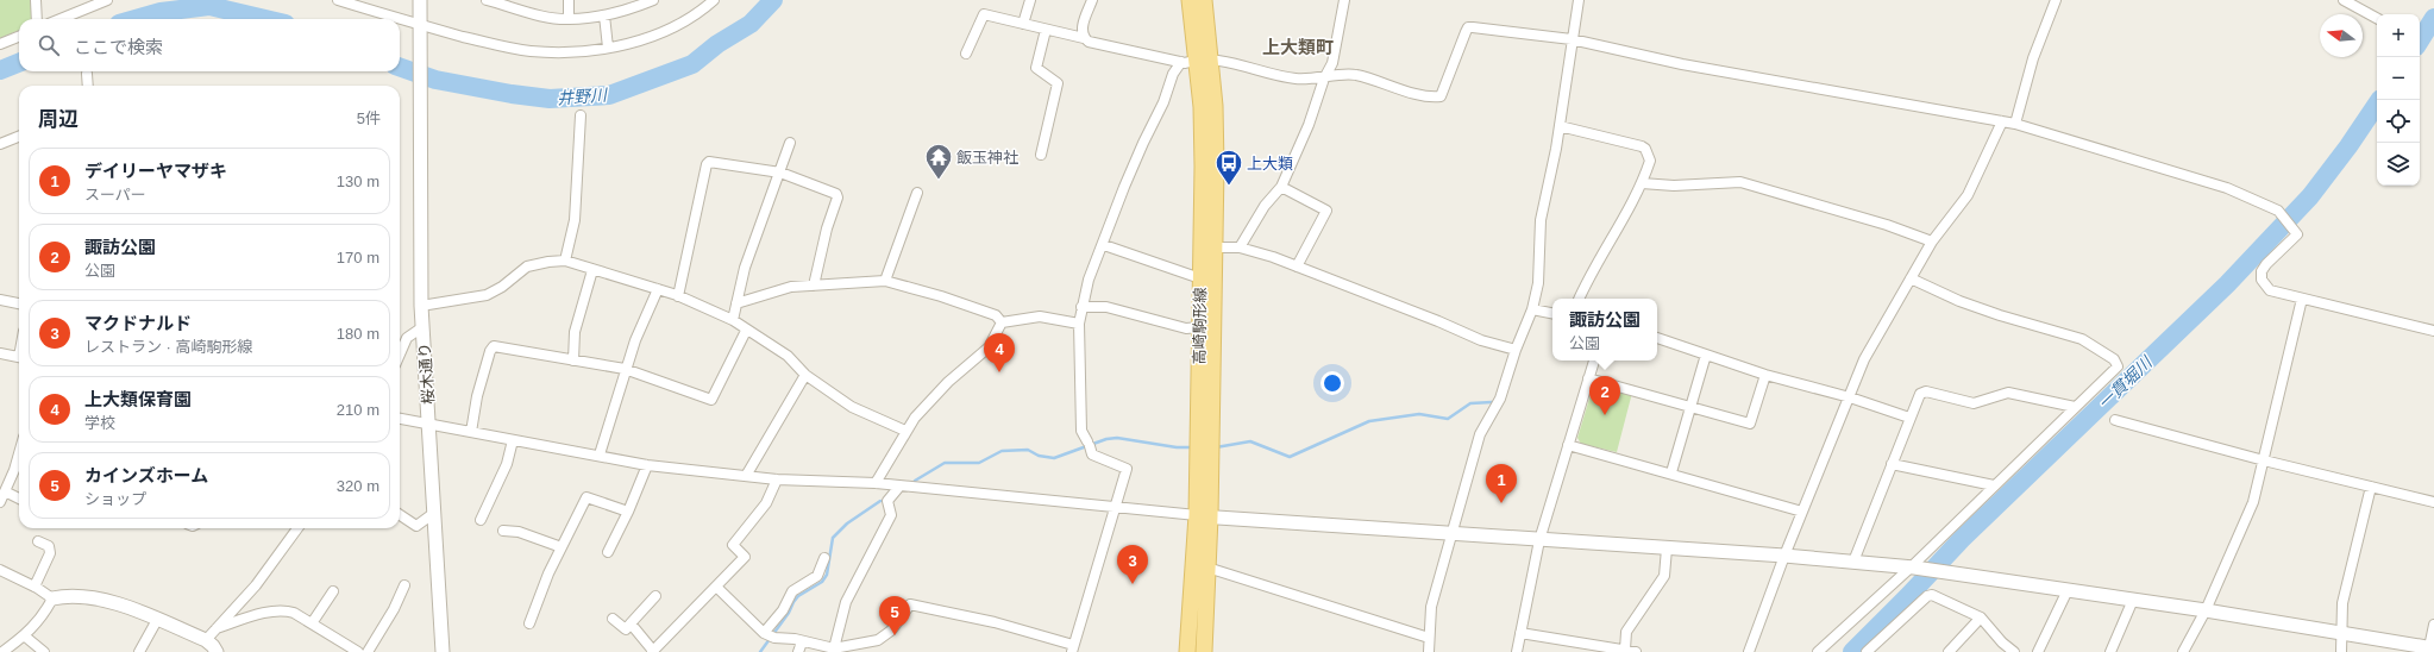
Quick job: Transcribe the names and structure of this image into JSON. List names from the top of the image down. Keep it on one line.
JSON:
{"streets":{"main road":["高崎駒形線"],"street":["桜木通り"]},"districts":["上大類町"],"water":["井野川","一貫堀川"],"places":{"temple":["飯玉神社"],"bus stop":["上大類"]},"north":"left","page":{"map_buttons":["+","−"],"search":"ここで検索","heading":["周辺","5件"],"list":[{"mark":"1","name":"デイリーヤマザキ","note":"スーパー","value":"130 m"},{"mark":"2","name":"諏訪公園","note":"公園","value":"170 m"},{"mark":"3","name":"マクドナルド","note":"レストラン · 高崎駒形線","value":"180 m"},{"mark":"4","name":"上大類保育園","note":"学校","value":"210 m"},{"mark":"5","name":"カインズホーム","note":"ショップ","value":"320 m"}],"popup":["諏訪公園","公園"],"pins":["4","2","1","3","5"]}}
